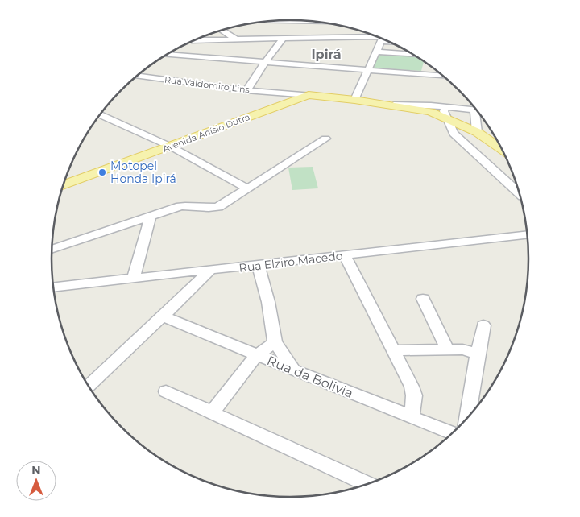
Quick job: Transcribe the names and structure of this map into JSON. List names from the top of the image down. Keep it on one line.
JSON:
{"streets":{"main road":["Rua Valdomiro Lins","Avenida Anísio Dutra"],"street":["Rua Elziro Macedo","Rua da Bolivia"]},"crossings":[["Rua Valdomiro Lins","Avenida Anísio Dutra"]],"districts":["Ipirá"],"places":["Motopel Honda Ipirá"],"north":"top"}
